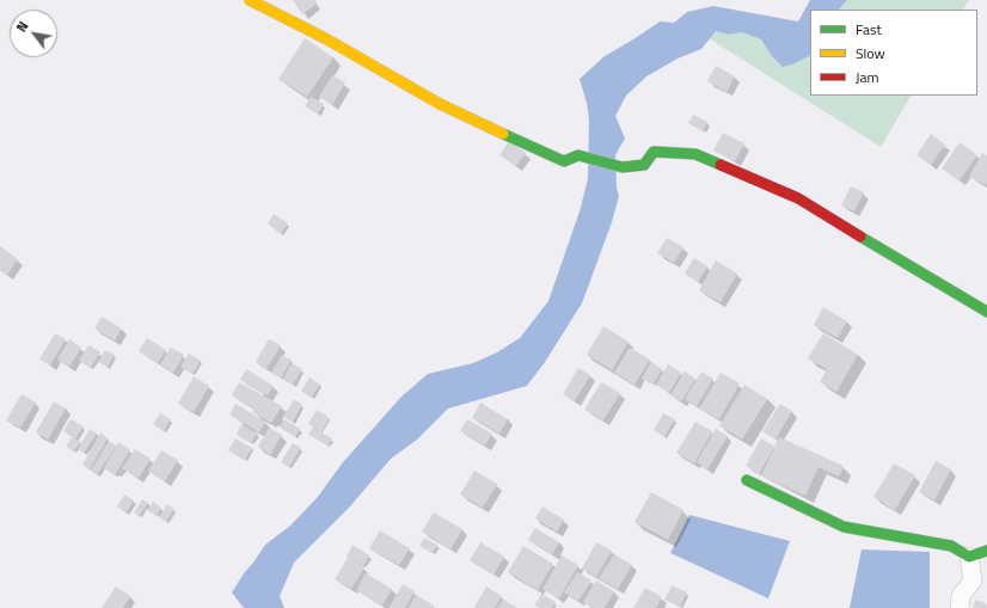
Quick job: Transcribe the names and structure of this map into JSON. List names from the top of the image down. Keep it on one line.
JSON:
{"legend":["Fast","Slow","Jam"],"north":"top left"}
